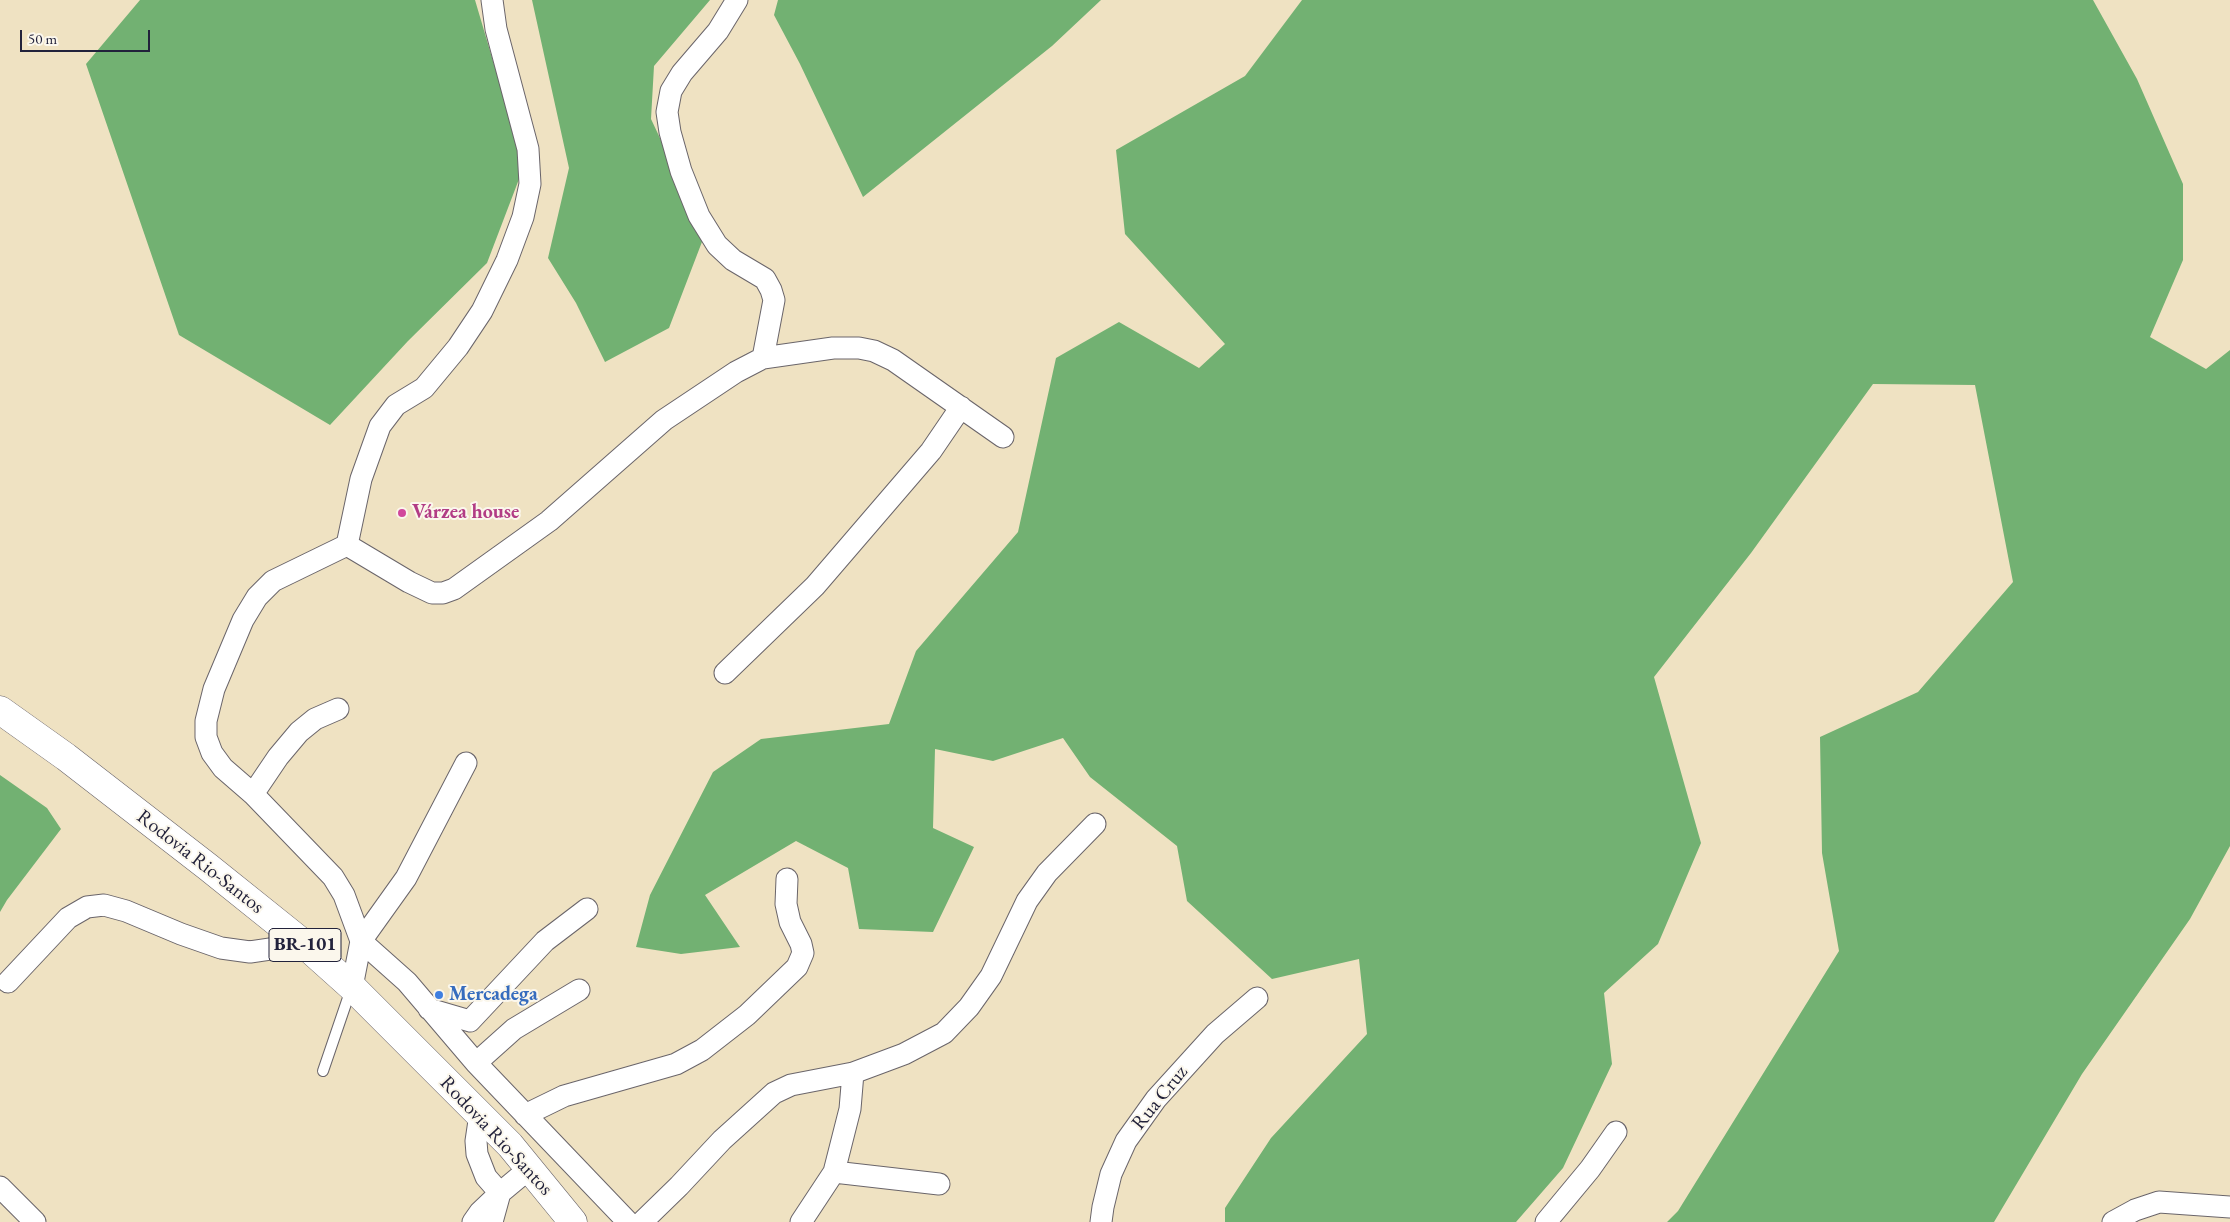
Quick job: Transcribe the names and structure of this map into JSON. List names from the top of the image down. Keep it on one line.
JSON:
{"streets":{"highway":["Rodovia Rio-Santos","BR-101"],"street":["Rua Cruz"]},"places":["Várzea house","Mercadega"],"scale_bar":"50 m"}
